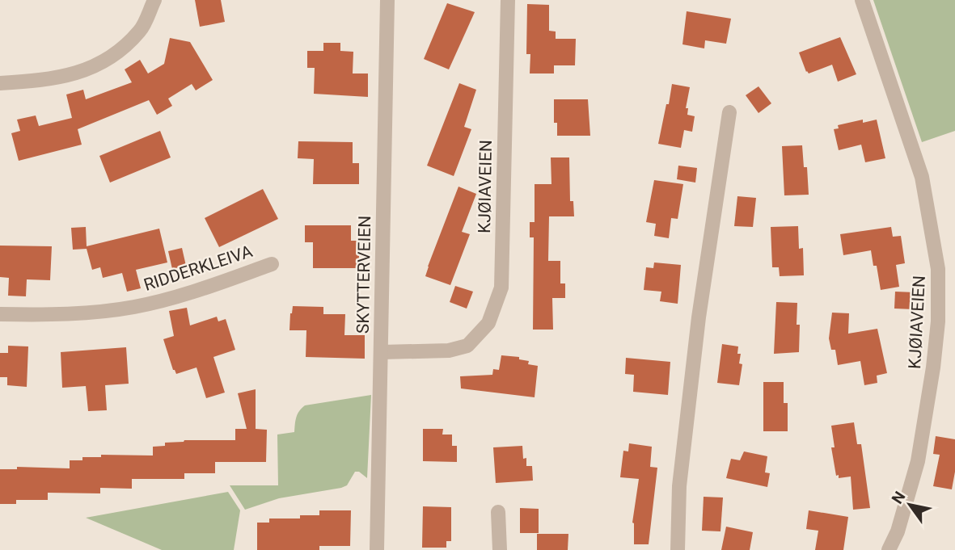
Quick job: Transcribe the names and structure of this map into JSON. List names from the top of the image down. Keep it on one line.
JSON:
{"streets":{"street":["KJØIAVEIEN","RIDDERKLEIVA","SKYTTERVEIEN"]},"crossings":[["KJØIAVEIEN","SKYTTERVEIEN"]],"north":"top left"}
